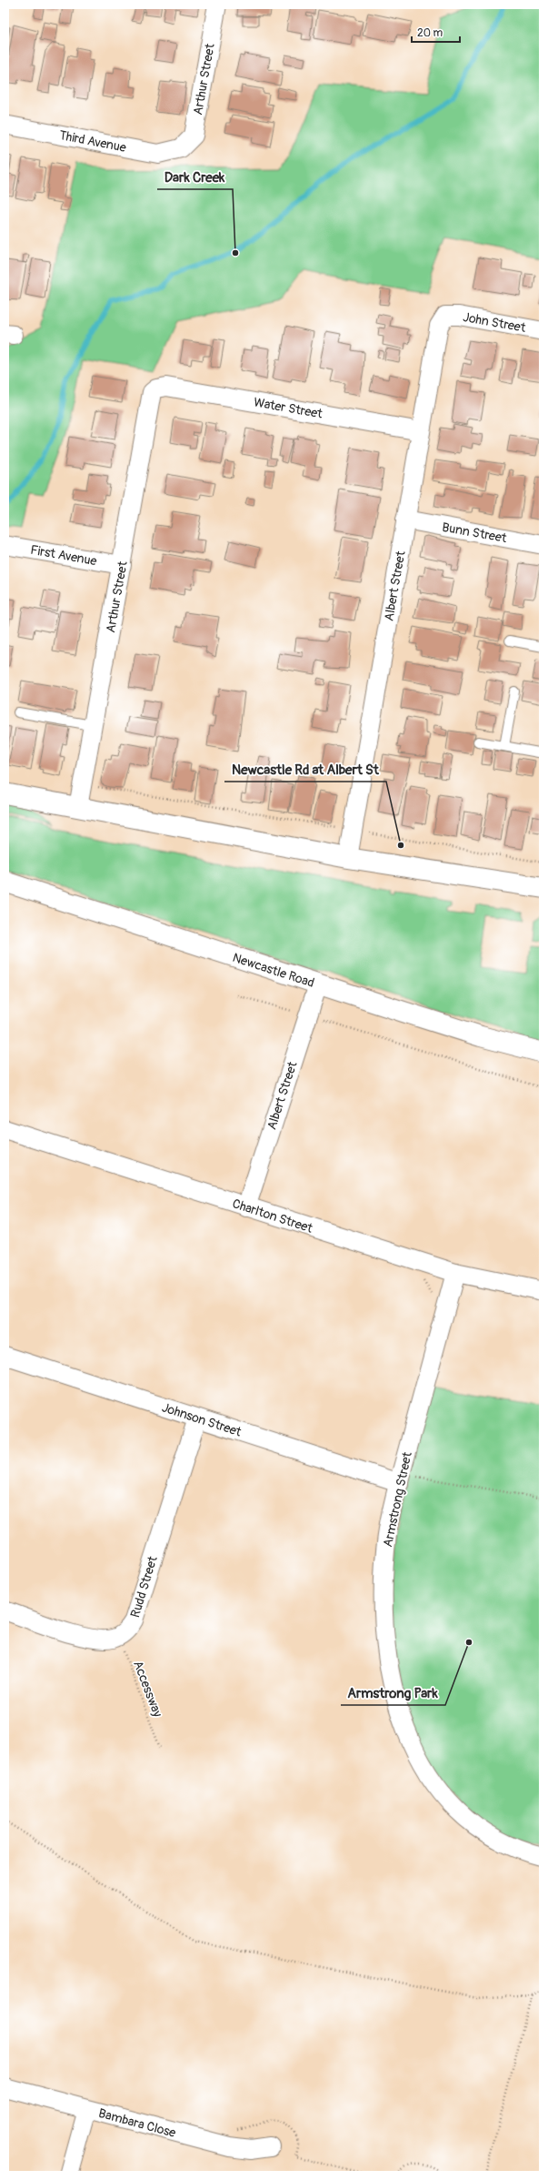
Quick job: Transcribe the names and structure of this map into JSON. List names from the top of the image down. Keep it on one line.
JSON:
{"streets":{"highway":["Newcastle Road"],"street":["Arthur Street","Third Avenue","John Street","Water Street","Bunn Street","First Avenue","Albert Street","Charlton Street","Johnson Street","Armstrong Street","Rudd Street","Bambara Close"],"path":["Accessway"]},"crossings":[["Arthur Street","Third Avenue"],["Arthur Street","Water Street"],["Arthur Street","First Avenue"],["John Street","Albert Street"],["Water Street","Albert Street"],["Bunn Street","Albert Street"],["Albert Street","Newcastle Road"],["Albert Street","Charlton Street"],["Charlton Street","Armstrong Street"],["Johnson Street","Armstrong Street"],["Johnson Street","Rudd Street"],["Rudd Street","Accessway"]],"places":["Dark Creek","Newcastle Rd at Albert St","Armstrong Park"],"scale_bar":"20 m"}
